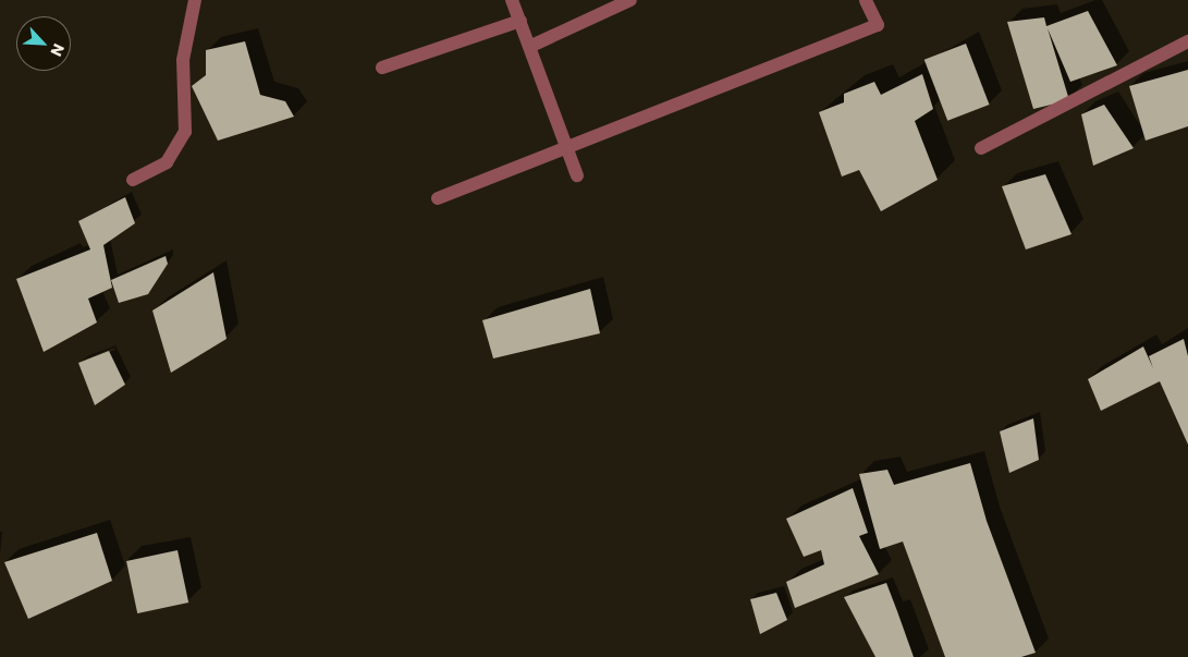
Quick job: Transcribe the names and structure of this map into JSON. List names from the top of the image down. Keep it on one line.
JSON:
{"north":"bottom right"}
